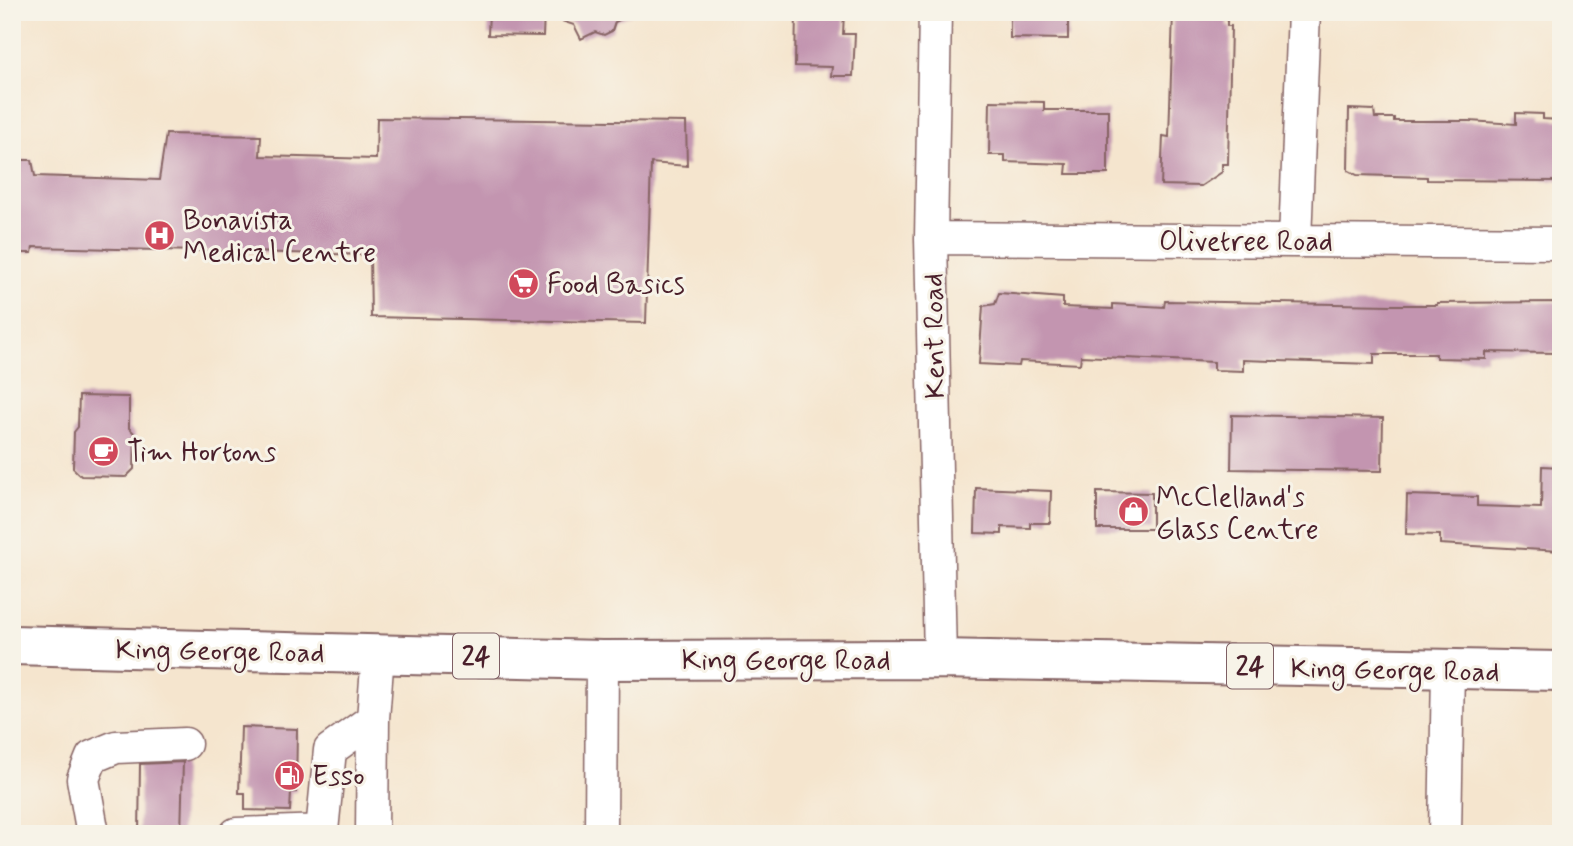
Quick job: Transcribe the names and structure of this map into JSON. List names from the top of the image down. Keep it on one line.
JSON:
{"streets":{"main road":["King George Road","24"],"street":["Olivetree Road","Kent Road"]},"crossings":[["Olivetree Road","Kent Road"],["Kent Road","King George Road"]],"places":{"hospital":["Bonavista Medical Centre"],"supermarket":["Food Basics"],"cafe":["Tim Hortons"],"shop":["McClelland's Glass Centre"],"fuel station":["Esso"]}}
